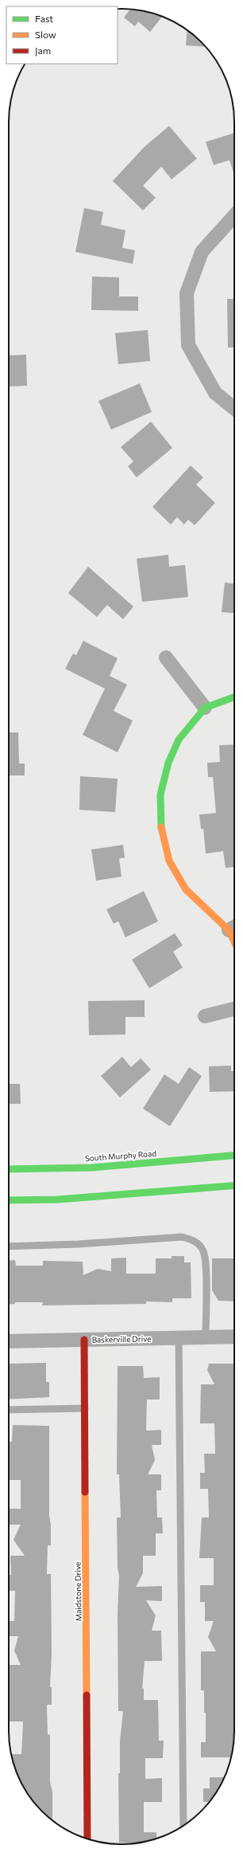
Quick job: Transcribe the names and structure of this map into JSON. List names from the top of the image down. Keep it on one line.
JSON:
{"streets":{"street":["South Murphy Road","Baskerville Drive","Maidstone Drive"]},"crossings":[["Baskerville Drive","Maidstone Drive"]],"legend":["Fast","Slow","Jam"]}
